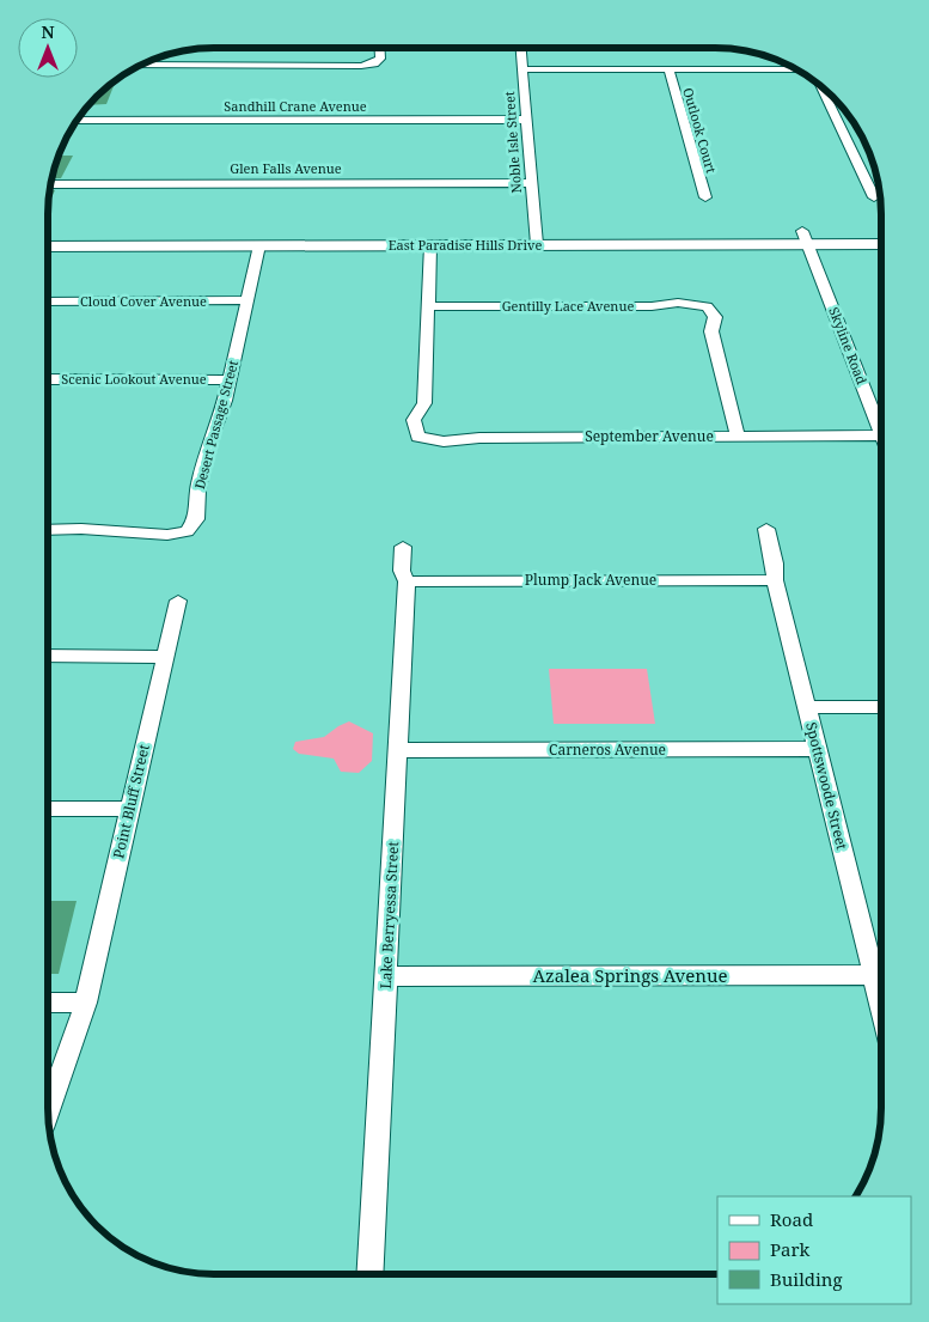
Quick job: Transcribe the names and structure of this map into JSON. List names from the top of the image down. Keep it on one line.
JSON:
{"streets":{"main road":["East Paradise Hills Drive"],"street":["Sandhill Crane Avenue","Outlook Court","Noble Isle Street","Glen Falls Avenue","Cloud Cover Avenue","Gentilly Lace Avenue","Skyline Road","Scenic Lookout Avenue","Desert Passage Street","September Avenue","Plump Jack Avenue","Carneros Avenue","Spottswoode Street","Point Bluff Street","Lake Berryessa Street","Azalea Springs Avenue"]},"crossings":[["Sandhill Crane Avenue","Noble Isle Street"],["Noble Isle Street","Glen Falls Avenue"],["Noble Isle Street","East Paradise Hills Drive"],["East Paradise Hills Drive","Skyline Road"],["East Paradise Hills Drive","Desert Passage Street"],["Cloud Cover Avenue","Desert Passage Street"],["Gentilly Lace Avenue","September Avenue"],["Scenic Lookout Avenue","Desert Passage Street"],["Plump Jack Avenue","Spottswoode Street"],["Plump Jack Avenue","Lake Berryessa Street"],["Carneros Avenue","Spottswoode Street"],["Carneros Avenue","Lake Berryessa Street"],["Spottswoode Street","Azalea Springs Avenue"],["Lake Berryessa Street","Azalea Springs Avenue"]],"legend":["Road","Park","Building"],"north":"top"}
